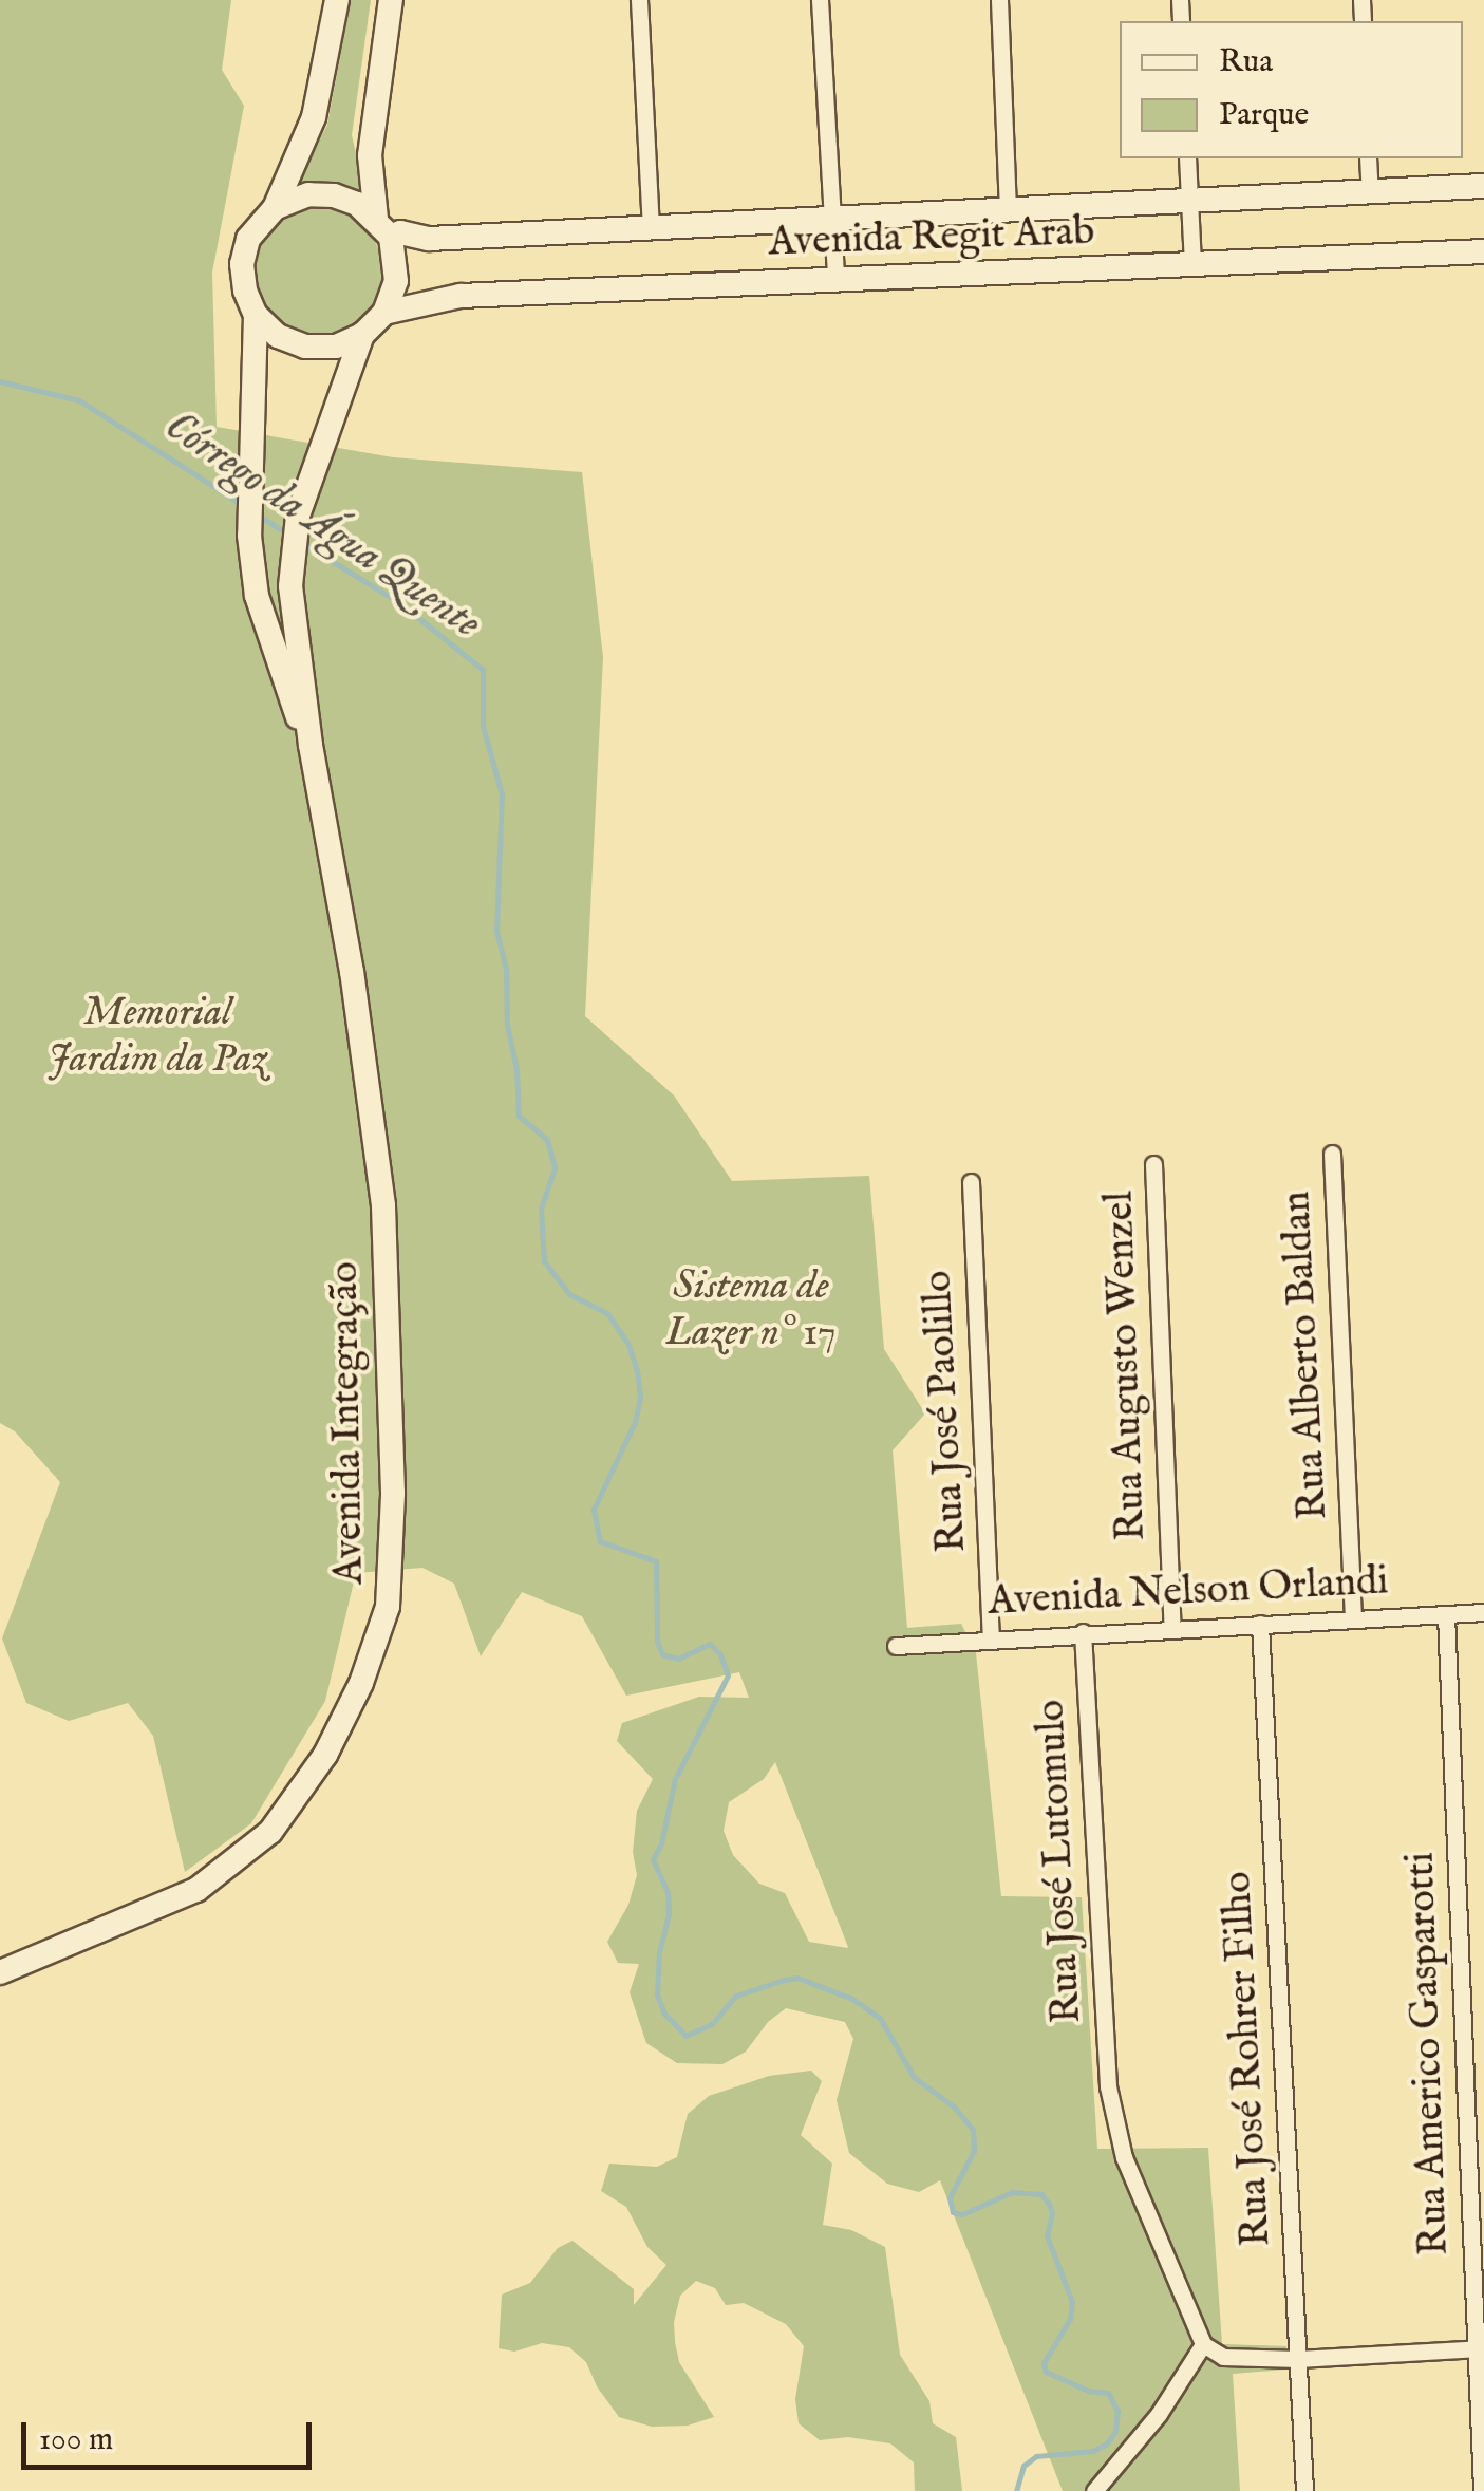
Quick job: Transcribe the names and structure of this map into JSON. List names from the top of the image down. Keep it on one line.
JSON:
{"streets":{"main road":["Avenida Regit Arab","Avenida Integração"],"street":["Rua Alberto Baldan","Rua Augusto Wenzel","Rua José Paolillo","Avenida Nelson Orlandi","Rua José Lutomulo","Rua Americo Gasparotti","Rua José Rohrer Filho"]},"crossings":[["Avenida Regit Arab","Avenida Integração"],["Rua Alberto Baldan","Avenida Nelson Orlandi"],["Rua Augusto Wenzel","Avenida Nelson Orlandi"],["Rua José Paolillo","Avenida Nelson Orlandi"],["Avenida Nelson Orlandi","Rua José Lutomulo"],["Avenida Nelson Orlandi","Rua Americo Gasparotti"],["Avenida Nelson Orlandi","Rua José Rohrer Filho"]],"water":["Córrego da Água Quente"],"parks":["Memorial Jardim da Paz","Sistema de Lazer nº 17"],"legend":["Rua","Parque"],"scale_bar":"100 m"}
